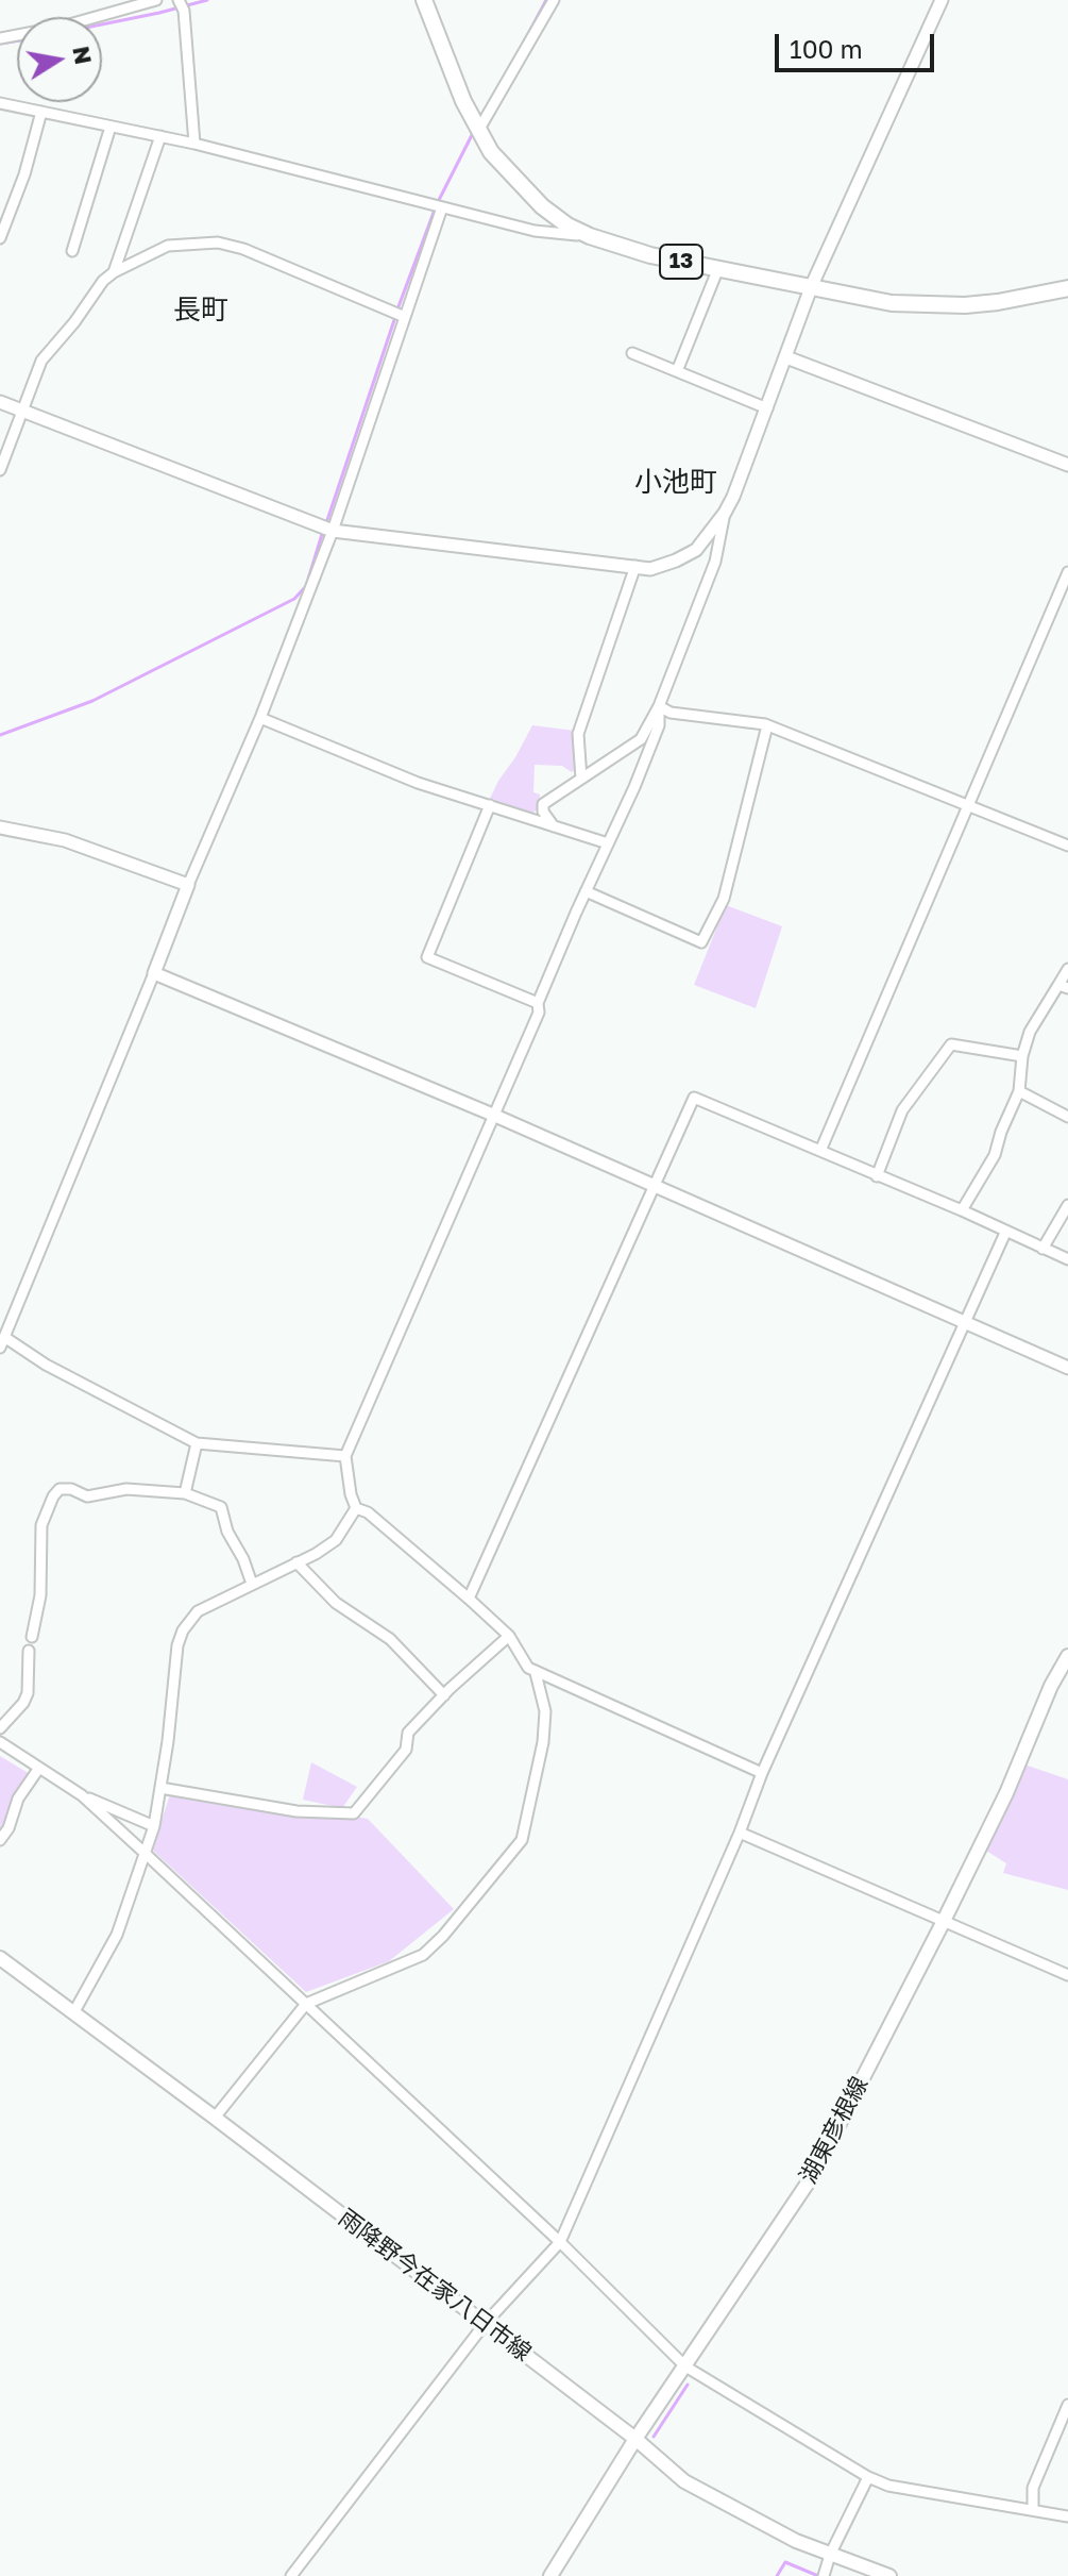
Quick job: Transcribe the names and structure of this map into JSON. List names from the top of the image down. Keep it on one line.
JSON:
{"streets":{"main road":["13","湖東彦根線","雨降野今在家八日市線"]},"crossings":[["湖東彦根線","雨降野今在家八日市線"]],"districts":["長町","小池町"],"scale_bar":"100 m","north":"right"}
